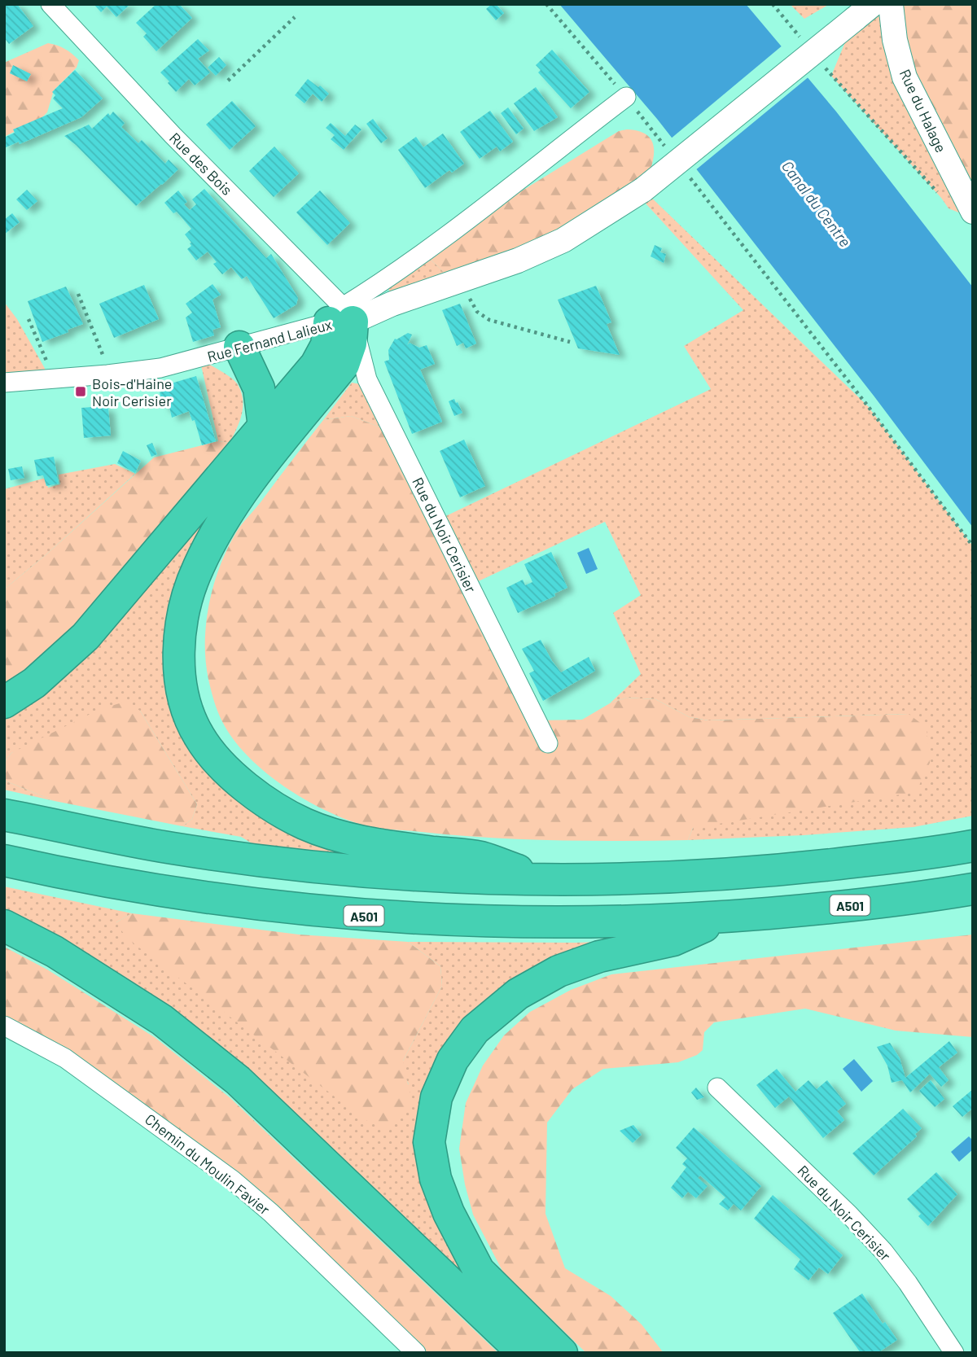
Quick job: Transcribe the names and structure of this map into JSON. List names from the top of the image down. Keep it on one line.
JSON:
{"streets":{"highway":["A501"],"street":["Rue du Halage","Rue des Bois","Rue Fernand Lalieux","Rue du Noir Cerisier","Chemin du Moulin Favier"]},"crossings":[["Rue des Bois","Rue Fernand Lalieux"],["Rue des Bois","Rue du Noir Cerisier"],["Rue Fernand Lalieux","Rue du Noir Cerisier"]],"water":["Canal du Centre"],"places":{"transit":["Bois-d'Haine Noir Cerisier"]}}
